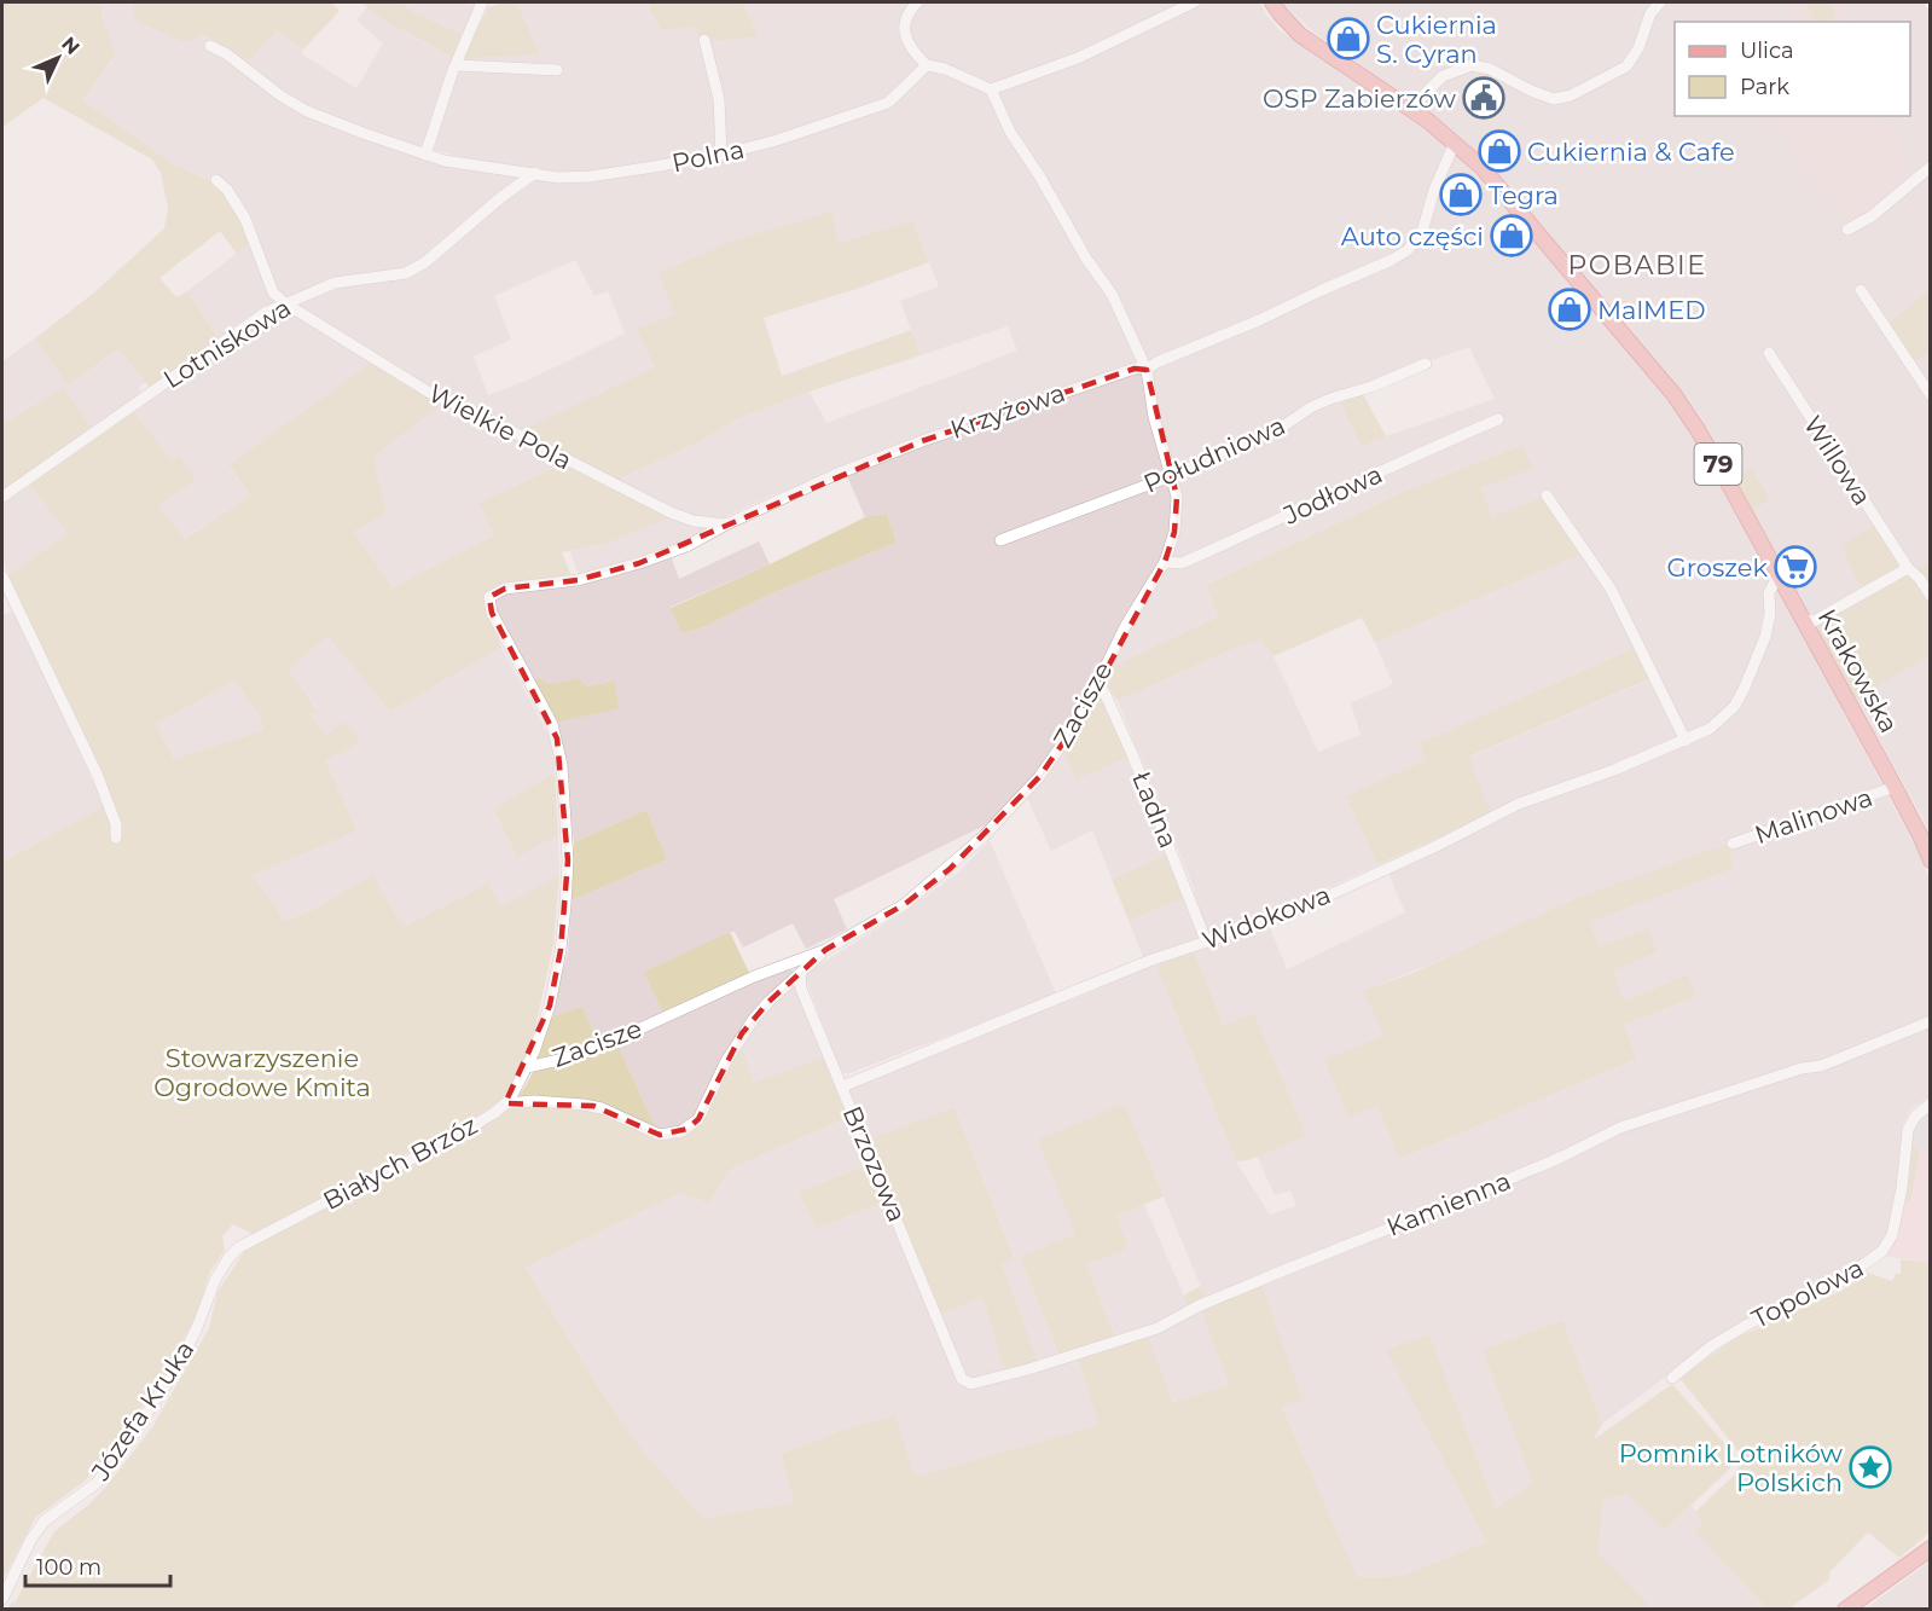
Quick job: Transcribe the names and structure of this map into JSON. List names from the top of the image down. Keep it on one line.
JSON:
{"streets":{"main road":["79","Krakowska"],"street":["Polna","Lotniskowa","Krzyżowa","Wielkie Pola","Południowa","Willowa","Jodłowa","Zacisze","Ładna","Malinowa","Widokowa","Białych Brzóz","Brzozowa","Kamienna","Topolowa","Józefa Kruka"]},"crossings":[["Polna","Lotniskowa"],["Lotniskowa","Wielkie Pola"],["Krzyżowa","Wielkie Pola"],["Krzyżowa","Krakowska"],["Krzyżowa","Zacisze"],["Krzyżowa","Białych Brzóz"],["Południowa","Zacisze"],["Jodłowa","Zacisze"],["Krakowska","Malinowa"],["Krakowska","Widokowa"],["Zacisze","Ładna"],["Zacisze","Białych Brzóz"],["Ładna","Widokowa"],["Widokowa","Brzozowa"],["Białych Brzóz","Józefa Kruka"],["Brzozowa","Kamienna"]],"districts":["POBABIE"],"parks":["Stowarzyszenie Ogrodowe Kmita"],"places":{"shop":["Cukiernia S. Cyran","Cukiernia & Cafe","Tegra","Auto części","MalMED"],"public building":["OSP Zabierzów"],"supermarket":["Groszek"],"place":["Pomnik Lotników Polskich"]},"legend":["Ulica","Park"],"scale_bar":"100 m","north":"top right"}
